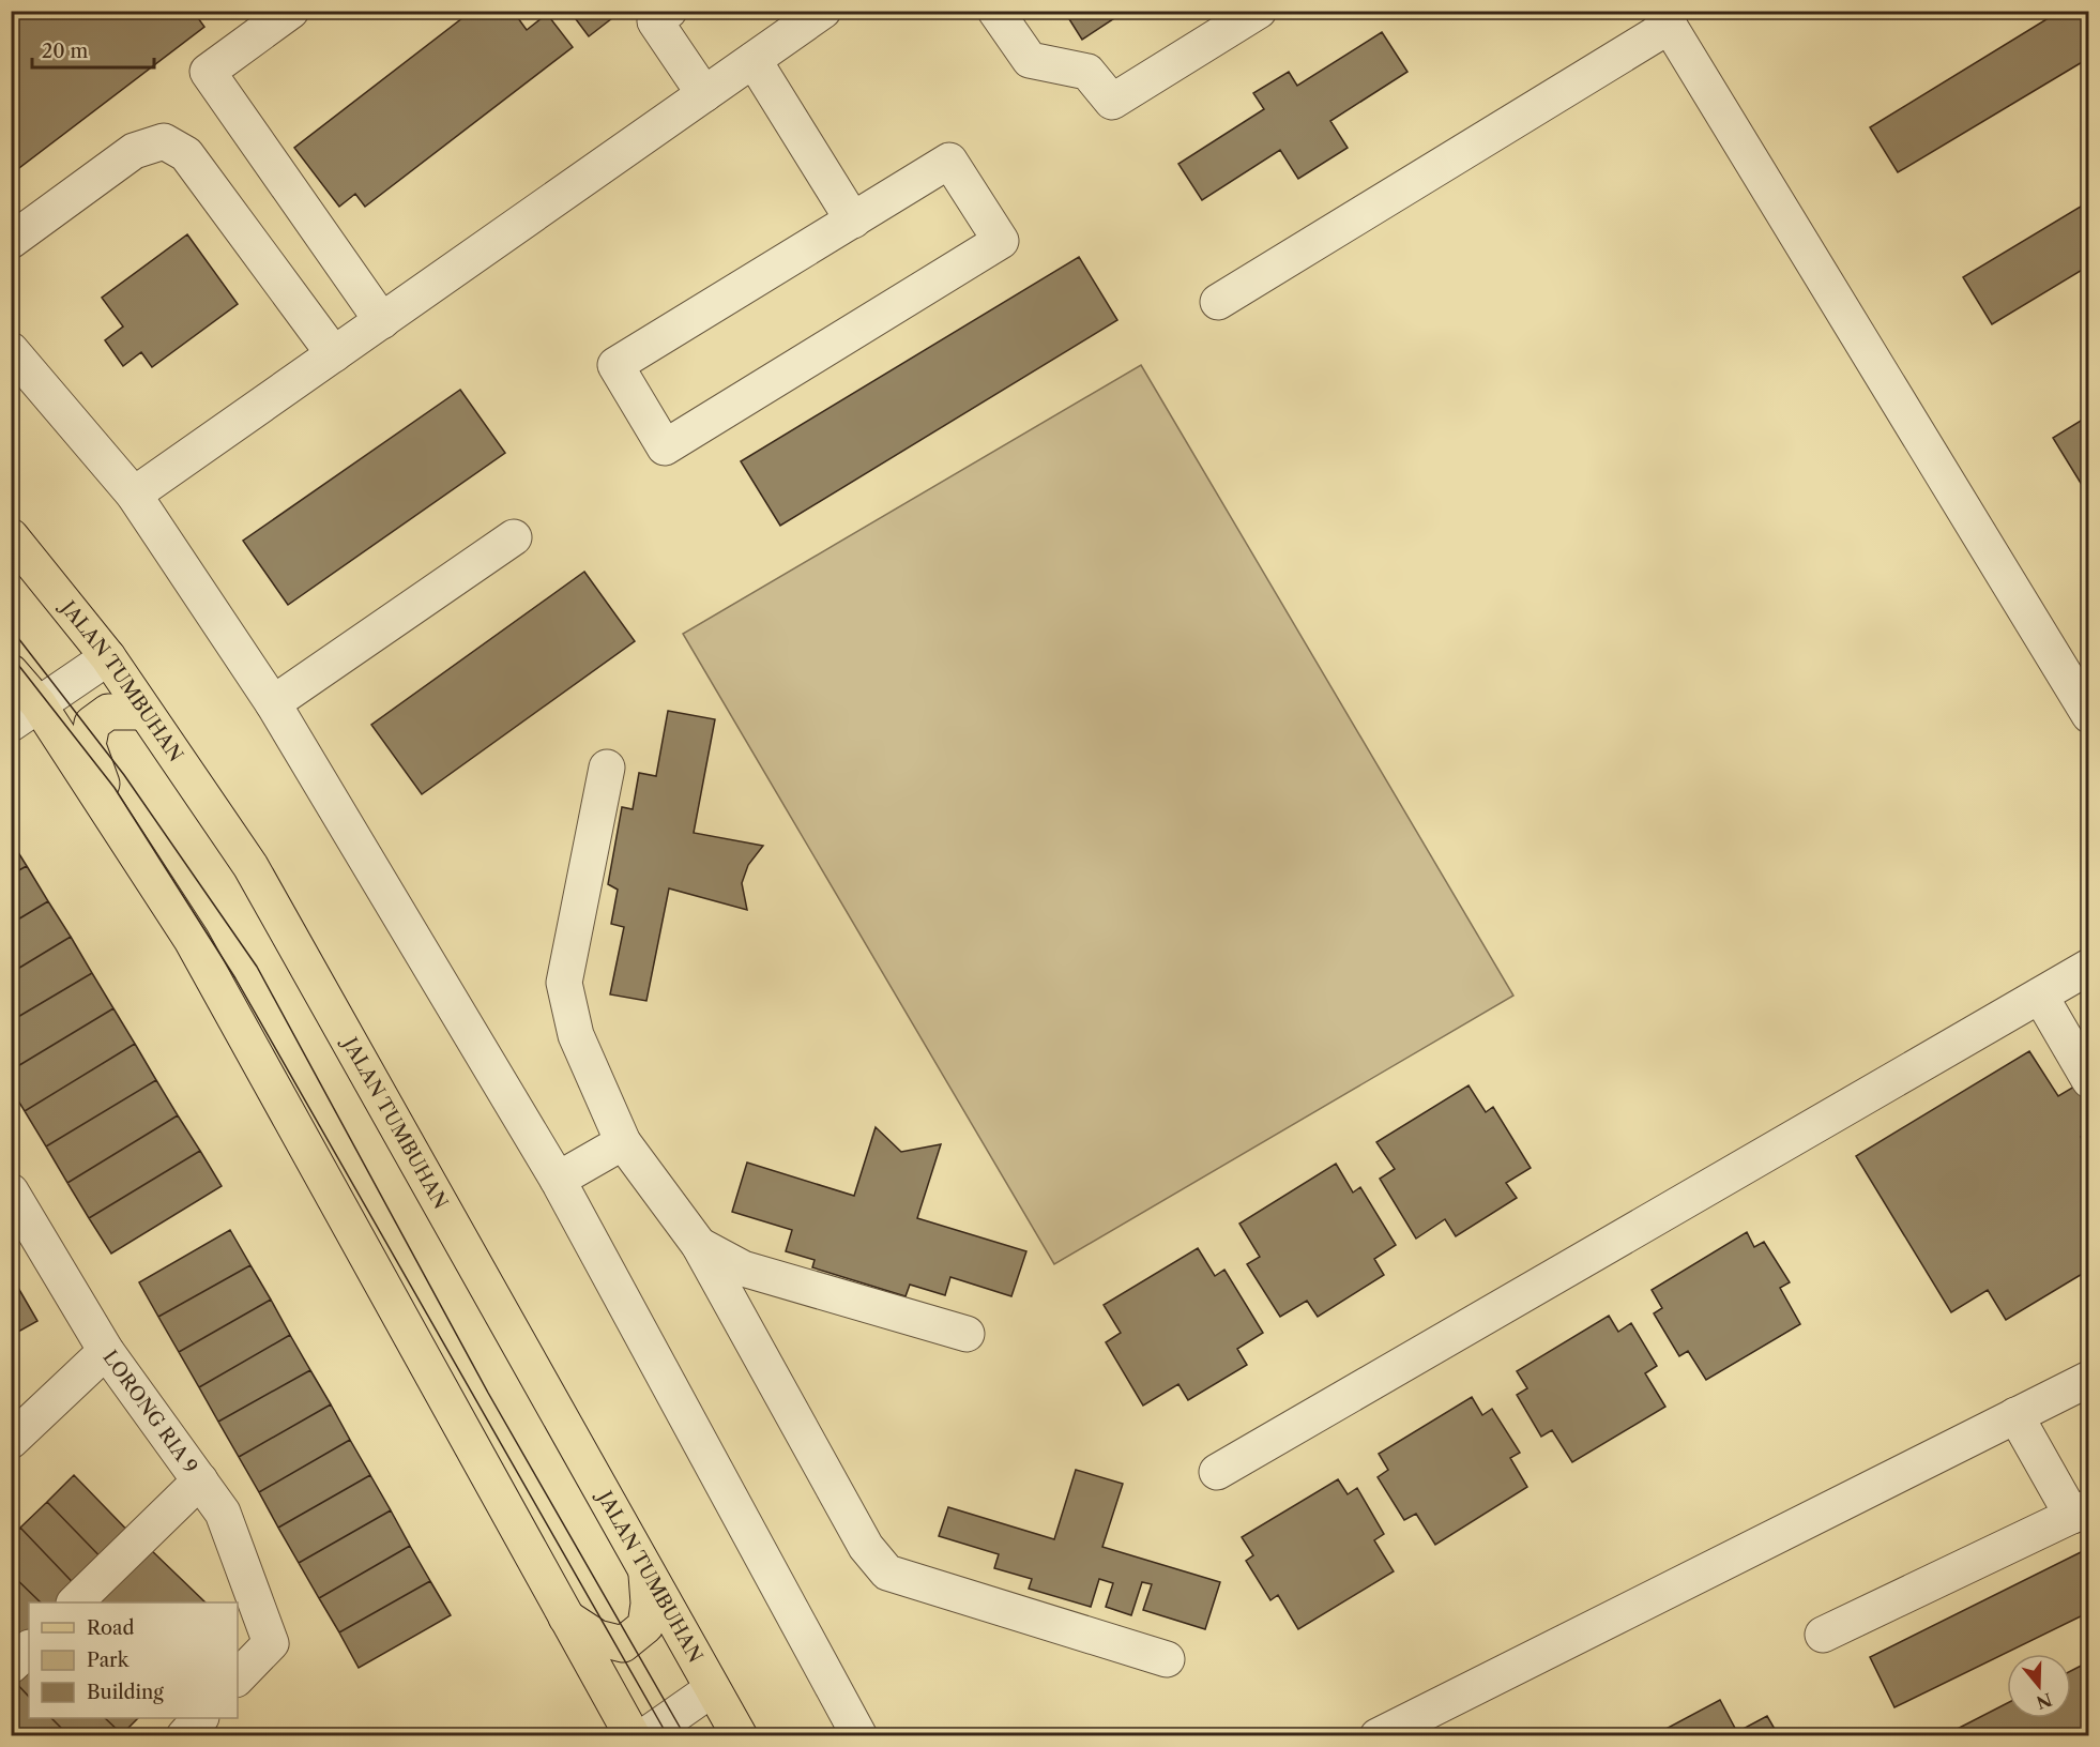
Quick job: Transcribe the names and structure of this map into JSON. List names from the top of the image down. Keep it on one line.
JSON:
{"streets":{"main road":["JALAN TUMBUHAN"],"street":["LORONG RIA 9"]},"legend":["Road","Park","Building"],"scale_bar":"20 m","north":"bottom"}
